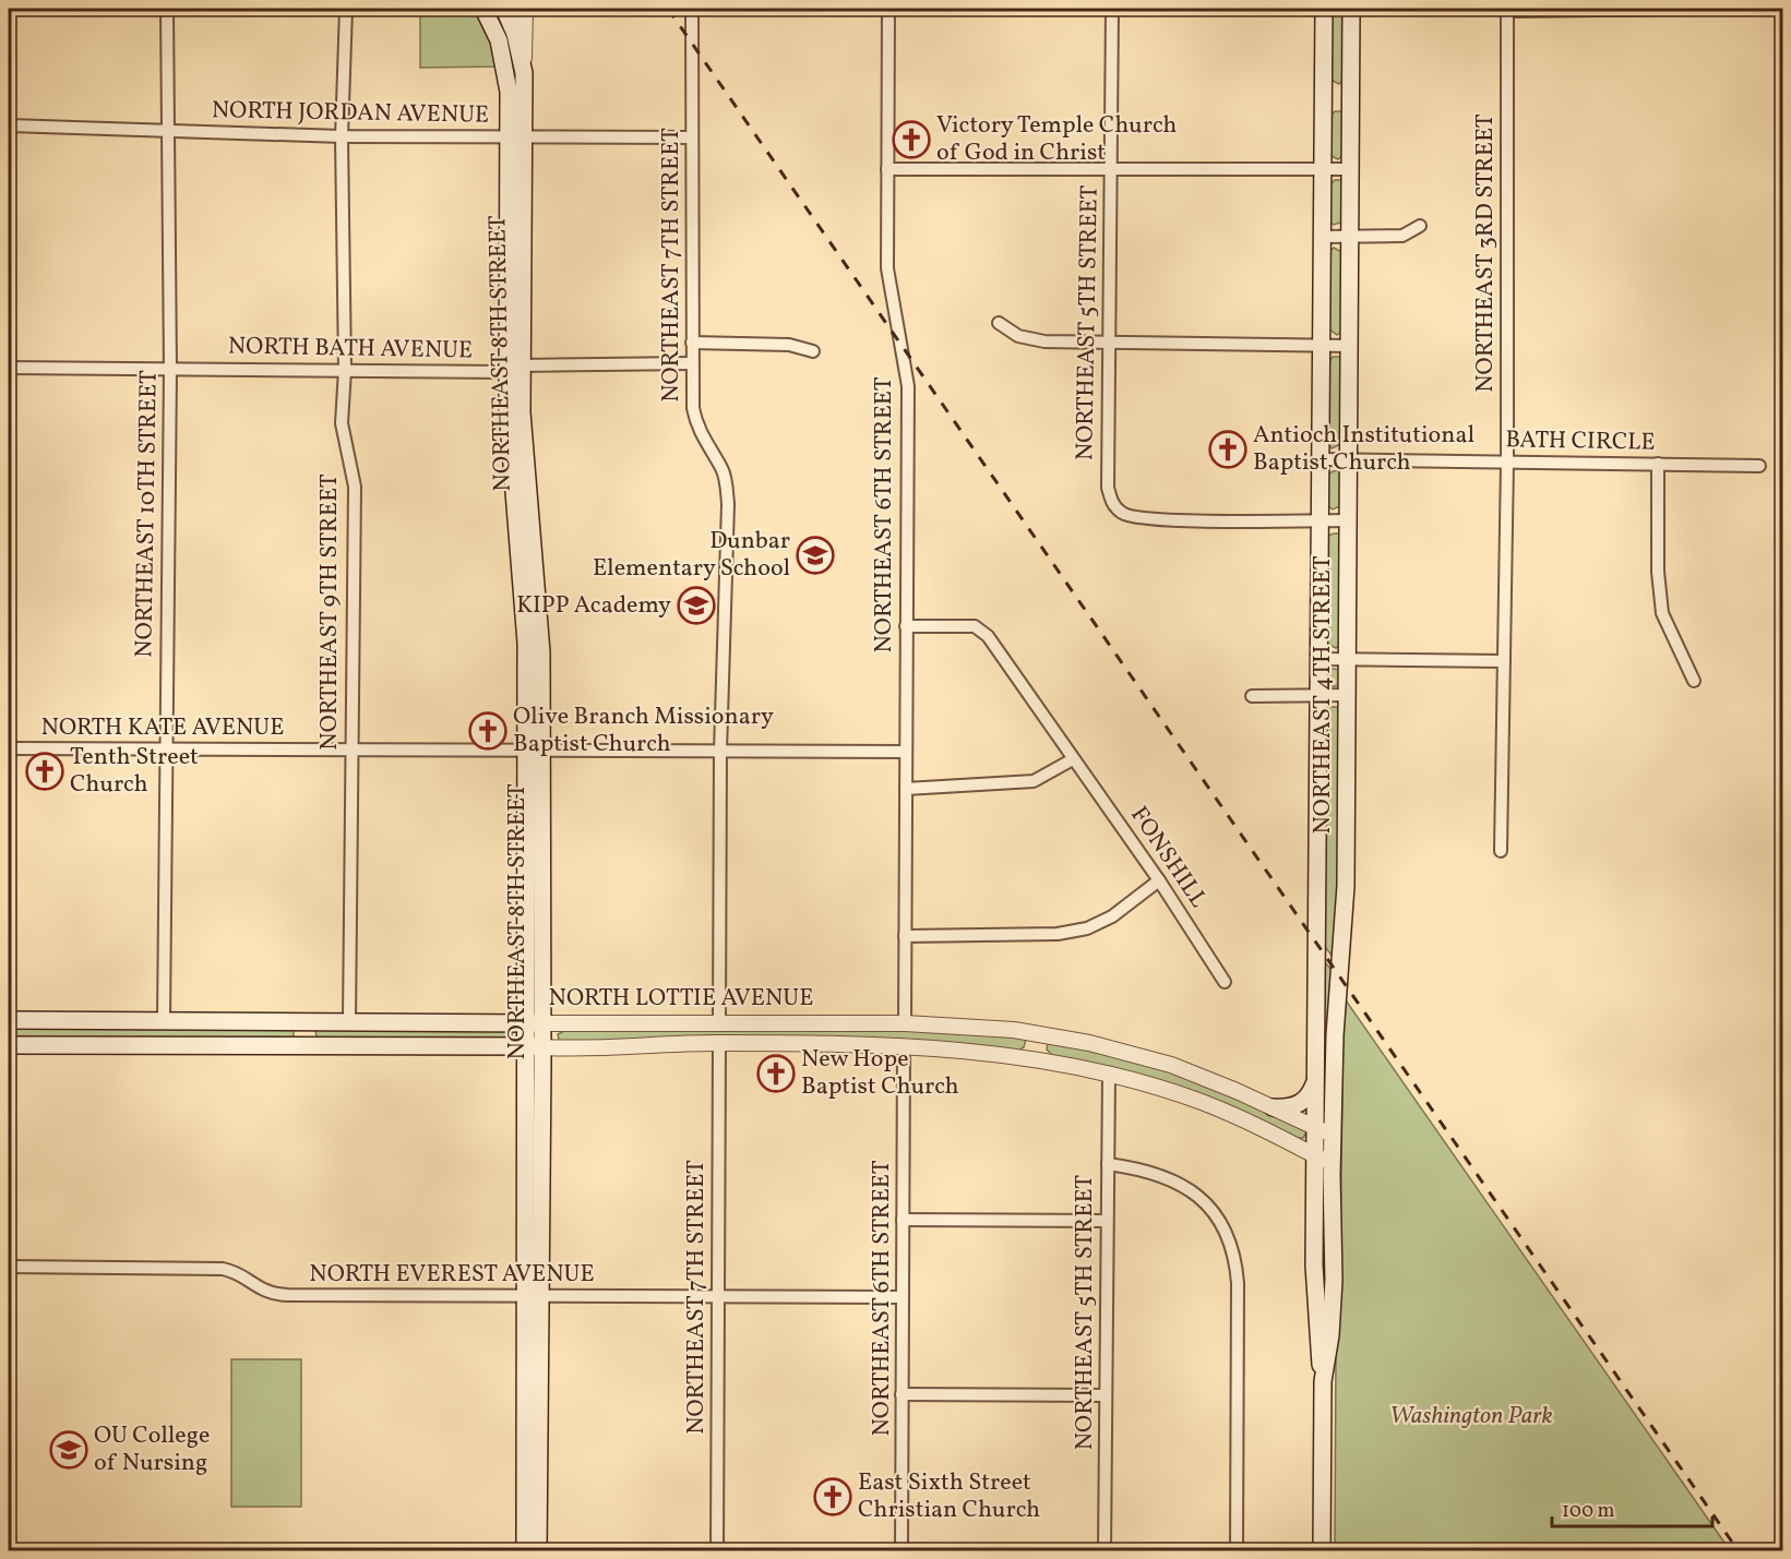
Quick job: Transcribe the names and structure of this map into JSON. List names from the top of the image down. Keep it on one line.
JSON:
{"streets":{"main road":["NORTHEAST 8TH STREET","NORTHEAST 4TH STREET","NORTH LOTTIE AVENUE"],"street":["NORTH JORDAN AVENUE","NORTHEAST 3RD STREET","NORTHEAST 7TH STREET","NORTHEAST 5TH STREET","NORTH BATH AVENUE","BATH CIRCLE","NORTHEAST 10TH STREET","NORTHEAST 6TH STREET","NORTHEAST 9TH STREET","NORTH KATE AVENUE","FONSHILL","NORTH EVEREST AVENUE"]},"crossings":[["NORTH JORDAN AVENUE","NORTHEAST 7TH STREET"],["NORTH JORDAN AVENUE","NORTHEAST 8TH STREET"],["NORTH JORDAN AVENUE","NORTHEAST 10TH STREET"],["NORTH JORDAN AVENUE","NORTHEAST 9TH STREET"],["NORTHEAST 3RD STREET","BATH CIRCLE"],["NORTHEAST 7TH STREET","NORTH BATH AVENUE"],["NORTHEAST 7TH STREET","NORTH KATE AVENUE"],["NORTHEAST 7TH STREET","NORTH LOTTIE AVENUE"],["NORTHEAST 7TH STREET","NORTH EVEREST AVENUE"],["NORTHEAST 5TH STREET","NORTHEAST 4TH STREET"],["NORTHEAST 5TH STREET","NORTH LOTTIE AVENUE"],["NORTH BATH AVENUE","NORTHEAST 8TH STREET"],["NORTH BATH AVENUE","NORTHEAST 10TH STREET"],["NORTH BATH AVENUE","NORTHEAST 9TH STREET"],["NORTHEAST 8TH STREET","NORTH KATE AVENUE"],["NORTHEAST 8TH STREET","NORTH LOTTIE AVENUE"],["NORTHEAST 8TH STREET","NORTH EVEREST AVENUE"],["BATH CIRCLE","NORTHEAST 4TH STREET"],["NORTHEAST 10TH STREET","NORTH KATE AVENUE"],["NORTHEAST 10TH STREET","NORTH LOTTIE AVENUE"],["NORTHEAST 6TH STREET","NORTH KATE AVENUE"],["NORTHEAST 6TH STREET","NORTH LOTTIE AVENUE"],["NORTHEAST 6TH STREET","NORTH EVEREST AVENUE"],["NORTHEAST 9TH STREET","NORTH KATE AVENUE"],["NORTHEAST 9TH STREET","NORTH LOTTIE AVENUE"],["NORTHEAST 4TH STREET","NORTH LOTTIE AVENUE"]],"parks":["Washington Park"],"places":{"church":["Victory Temple Church of God in Christ","Antioch Institutional Baptist Church","Olive Branch Missionary Baptist Church","Tenth Street Church","New Hope Baptist Church","East Sixth Street Christian Church"],"school or university":["Dunbar Elementary School","KIPP Academy","OU College of Nursing"]},"scale_bar":"100 m"}
